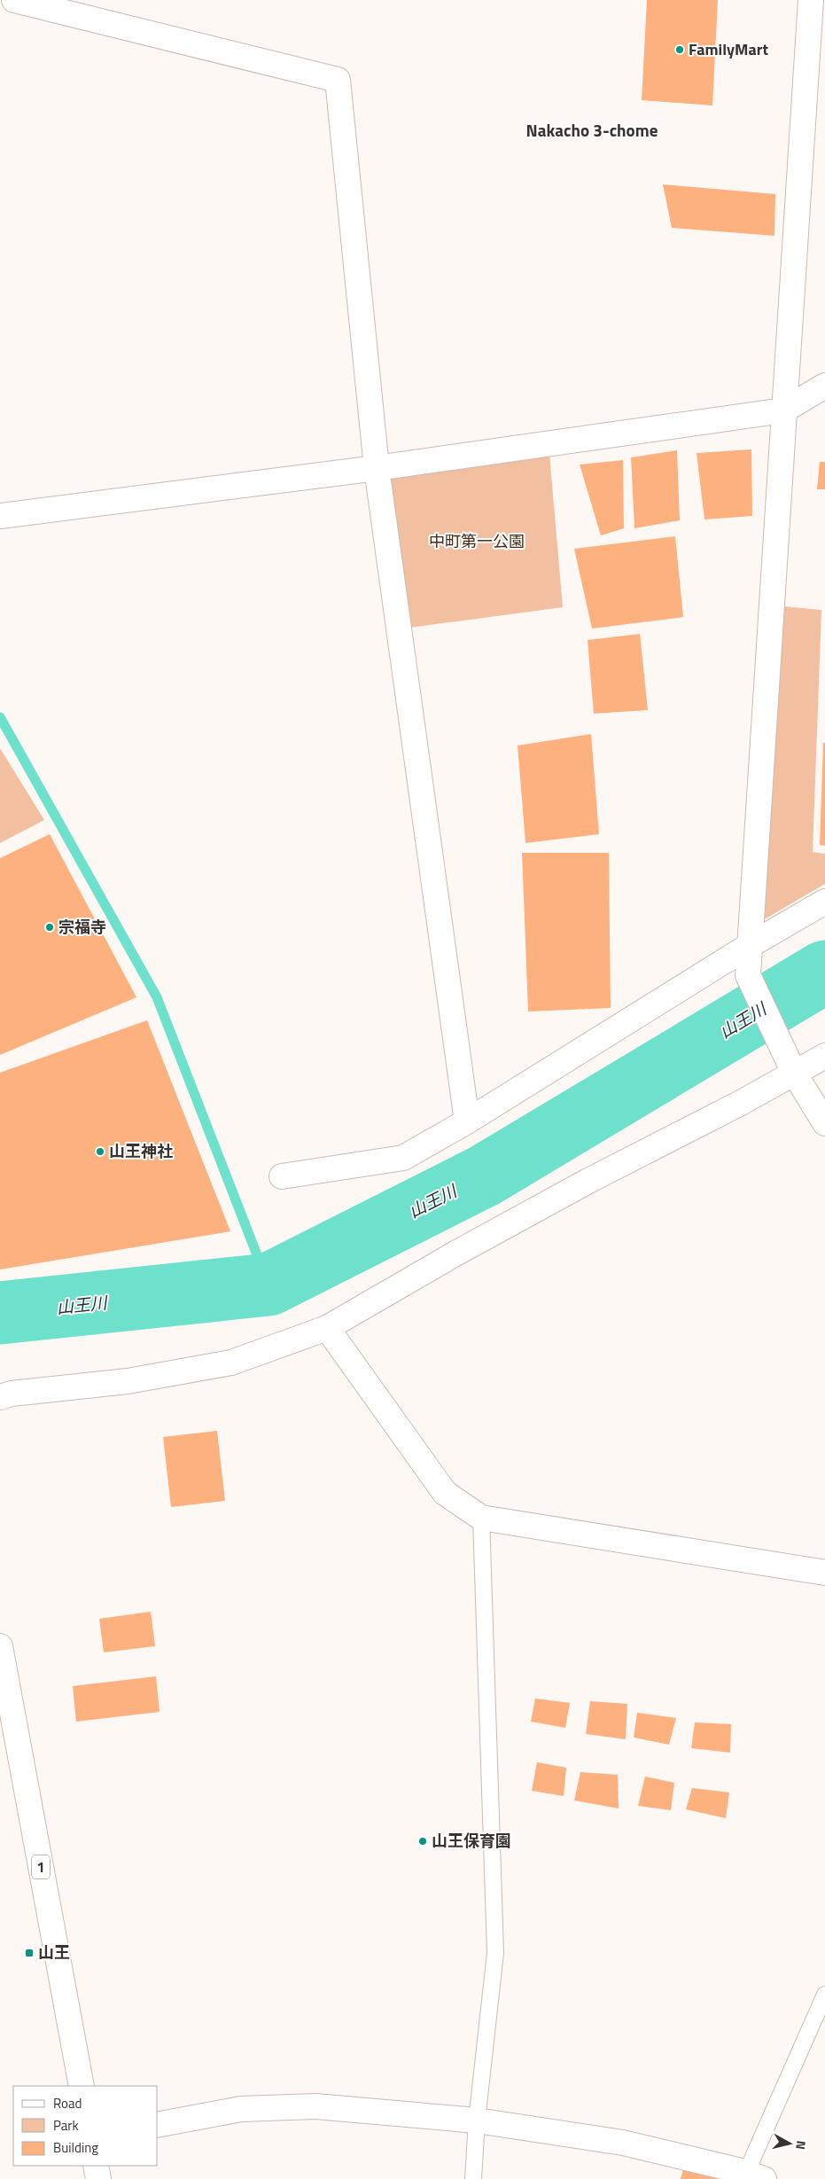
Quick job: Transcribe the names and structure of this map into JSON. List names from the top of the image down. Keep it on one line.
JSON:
{"streets":{"main road":["1"]},"districts":["Nakacho 3-chome"],"water":["山王川"],"parks":["中町第一公園"],"places":{"other":["FamilyMart","宗福寺","山王神社","山王保育園"],"transit":["山王"]},"legend":["Road","Park","Building"],"north":"right"}
